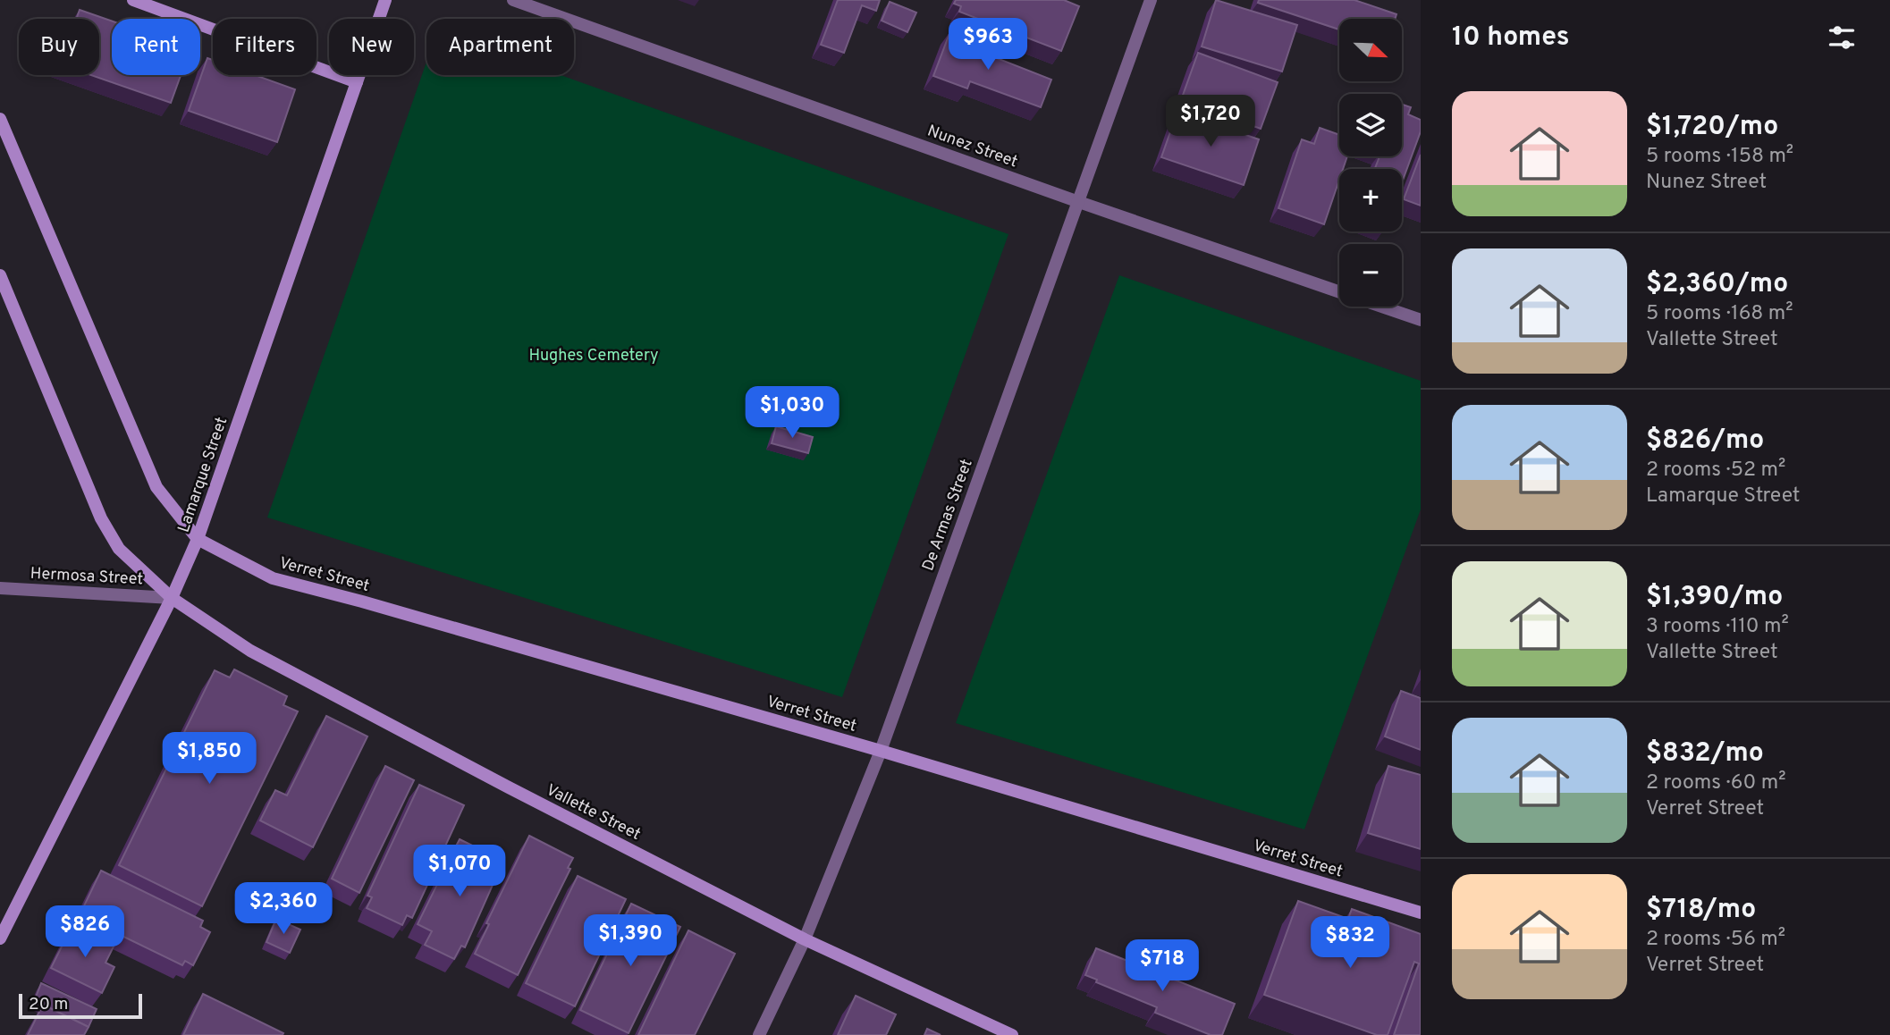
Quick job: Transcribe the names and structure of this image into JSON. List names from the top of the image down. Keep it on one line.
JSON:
{"streets":{"main road":["Lamarque Street","Verret Street","Vallette Street"],"street":["Nunez Street","De Armas Street","Hermosa Street"]},"crossings":[["Nunez Street","De Armas Street"],["Lamarque Street","Verret Street"],["Lamarque Street","Hermosa Street"],["Lamarque Street","Vallette Street"],["De Armas Street","Verret Street"],["De Armas Street","Vallette Street"],["Hermosa Street","Vallette Street"]],"parks":["Hughes Cemetery"],"scale_bar":"20 m","north":"bottom right","page":{"heading":"10 homes","price":["$963","$1,720","$1,030","$1,850","$1,070","$2,360","$826","$1,390","$832","$718"],"map_buttons":["+","−"],"chip":["Buy","Rent","Filters","New","Apartment"],"list":[{"name":"$1,720/mo","note":"5 rooms · 158 m² · Nunez Street"},{"name":"$2,360/mo","note":"5 rooms · 168 m² · Vallette Street"},{"name":"$826/mo","note":"2 rooms · 52 m² · Lamarque Street"},{"name":"$1,390/mo","note":"3 rooms · 110 m² · Vallette Street"},{"name":"$832/mo","note":"2 rooms · 60 m² · Verret Street"},{"name":"$718/mo","note":"2 rooms · 56 m² · Verret Street"}],"scale":"20 m"}}
